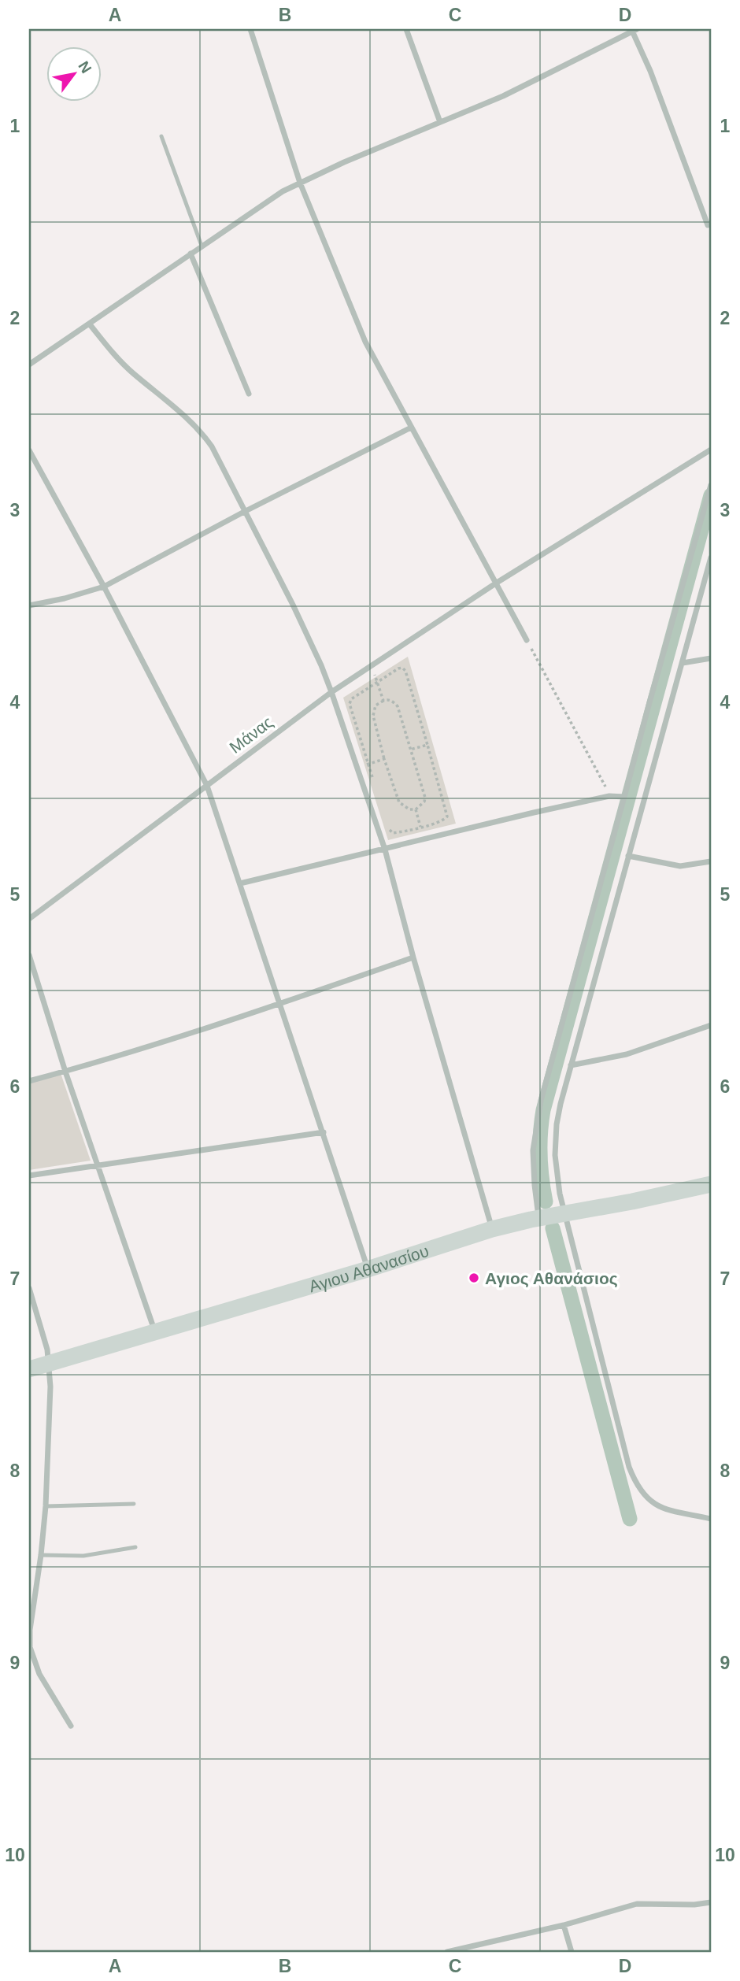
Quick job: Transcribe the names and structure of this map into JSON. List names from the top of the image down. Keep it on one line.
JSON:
{"streets":{"main road":["Αγιου Αθανασίου"],"street":["Μάνας"]},"places":["Αγιος Αθανάσιος"],"north":"top right","grid":{"columns":["A","B","C","D"],"rows":["1","2","3","4","5","6","7","8","9","10"]}}
